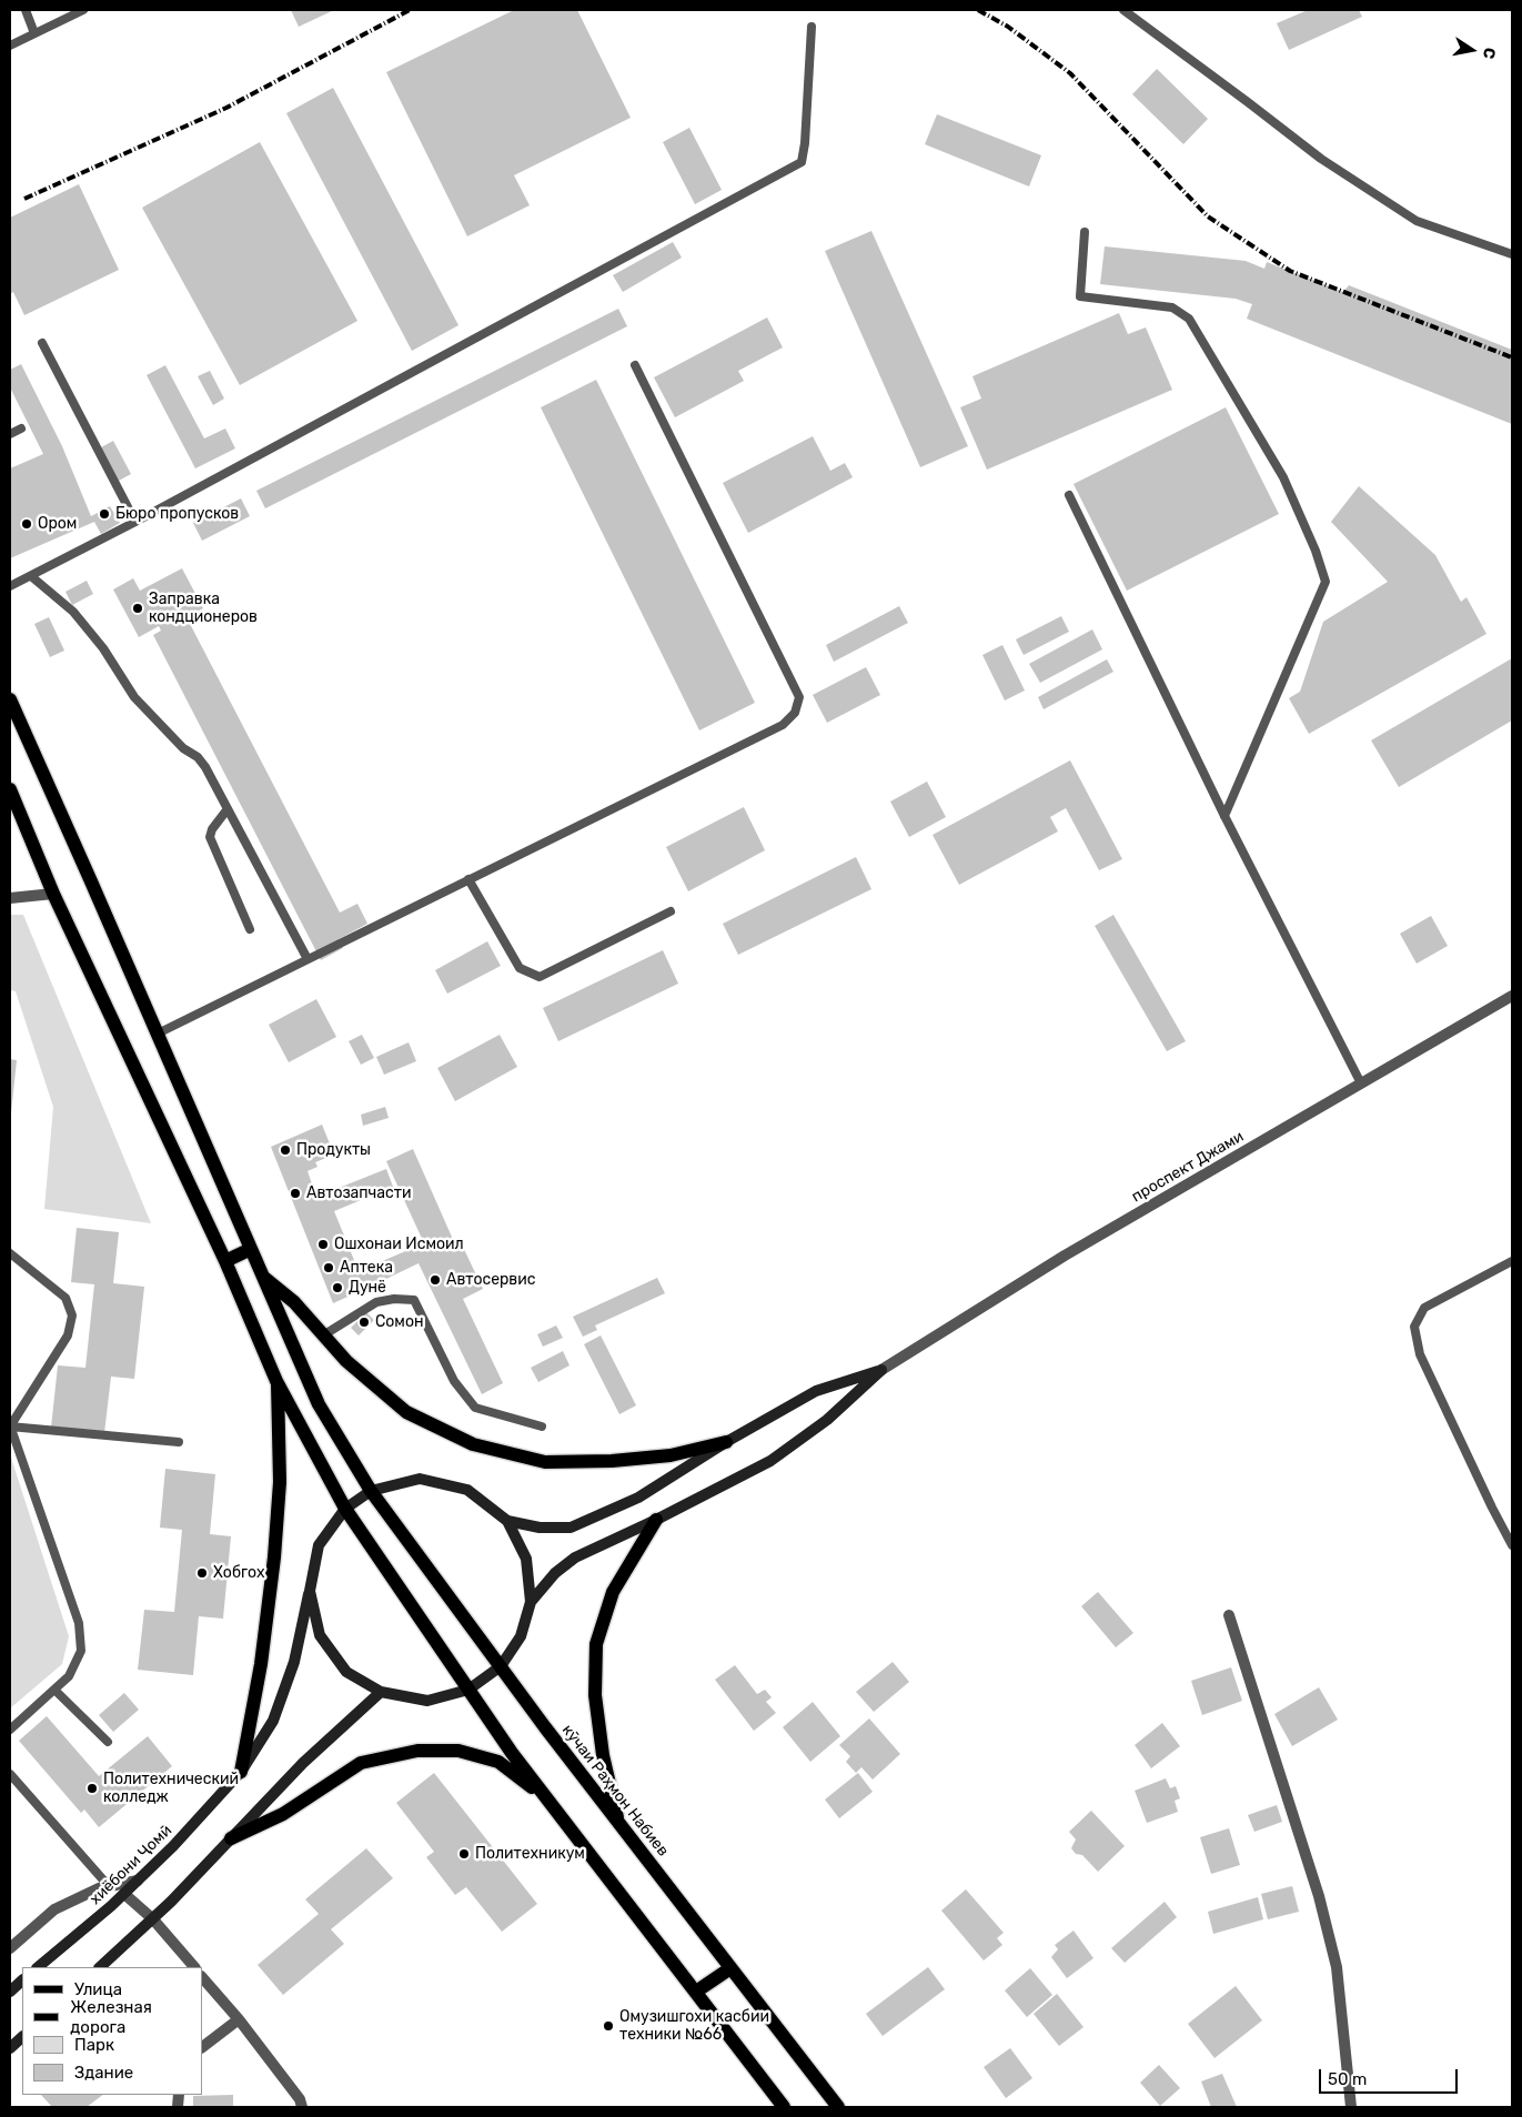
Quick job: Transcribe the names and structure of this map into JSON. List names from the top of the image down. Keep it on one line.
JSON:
{"streets":{"main road":["кӯчаи Раҳмон Набиев","хиёбони Ҷомӣ"],"street":["проспект Джами"]},"crossings":[["кӯчаи Раҳмон Набиев","хиёбони Ҷомӣ"]],"places":["Бюро пропусков","Ором","Заправка кондционеров","Продукты","Автозапчасти","Ошхонаи Исмоил","Аптека","Автосервис","Дунё","Сомон","Хобгох","Политехнический колледж","Политехникум","Омузишгохи касбии техники №66"],"legend":["Улица","Железная дорога","Парк","Здание"],"scale_bar":"50 m","north":"right"}
